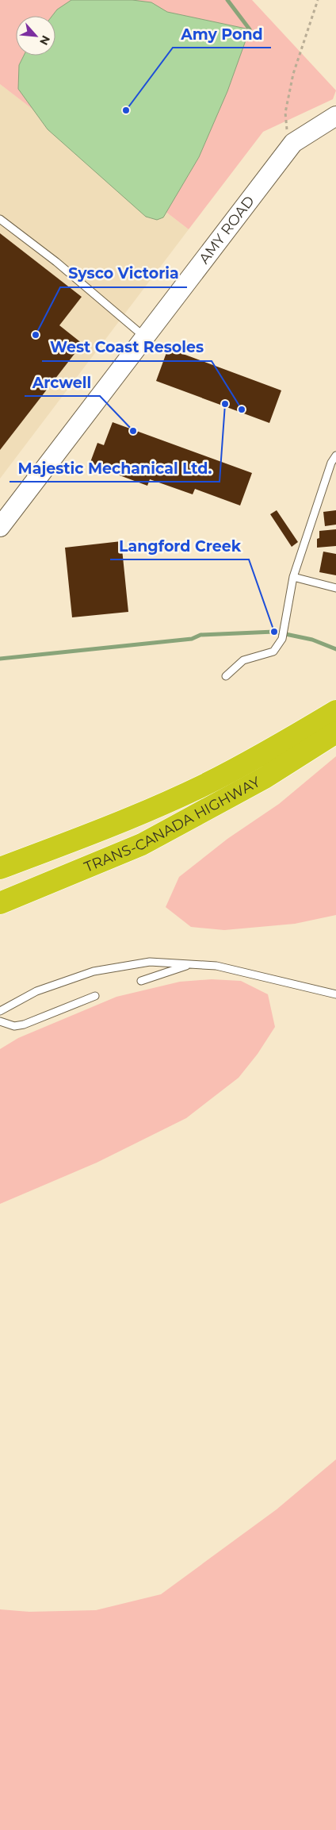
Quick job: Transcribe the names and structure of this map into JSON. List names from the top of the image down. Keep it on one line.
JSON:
{"streets":{"highway":["TRANS-CANADA HIGHWAY"],"street":["AMY ROAD"]},"places":["Amy Pond","Sysco Victoria","Majestic Mechanical Ltd.","West Coast Resoles","Arcwell","Langford Creek"],"north":"bottom right"}
